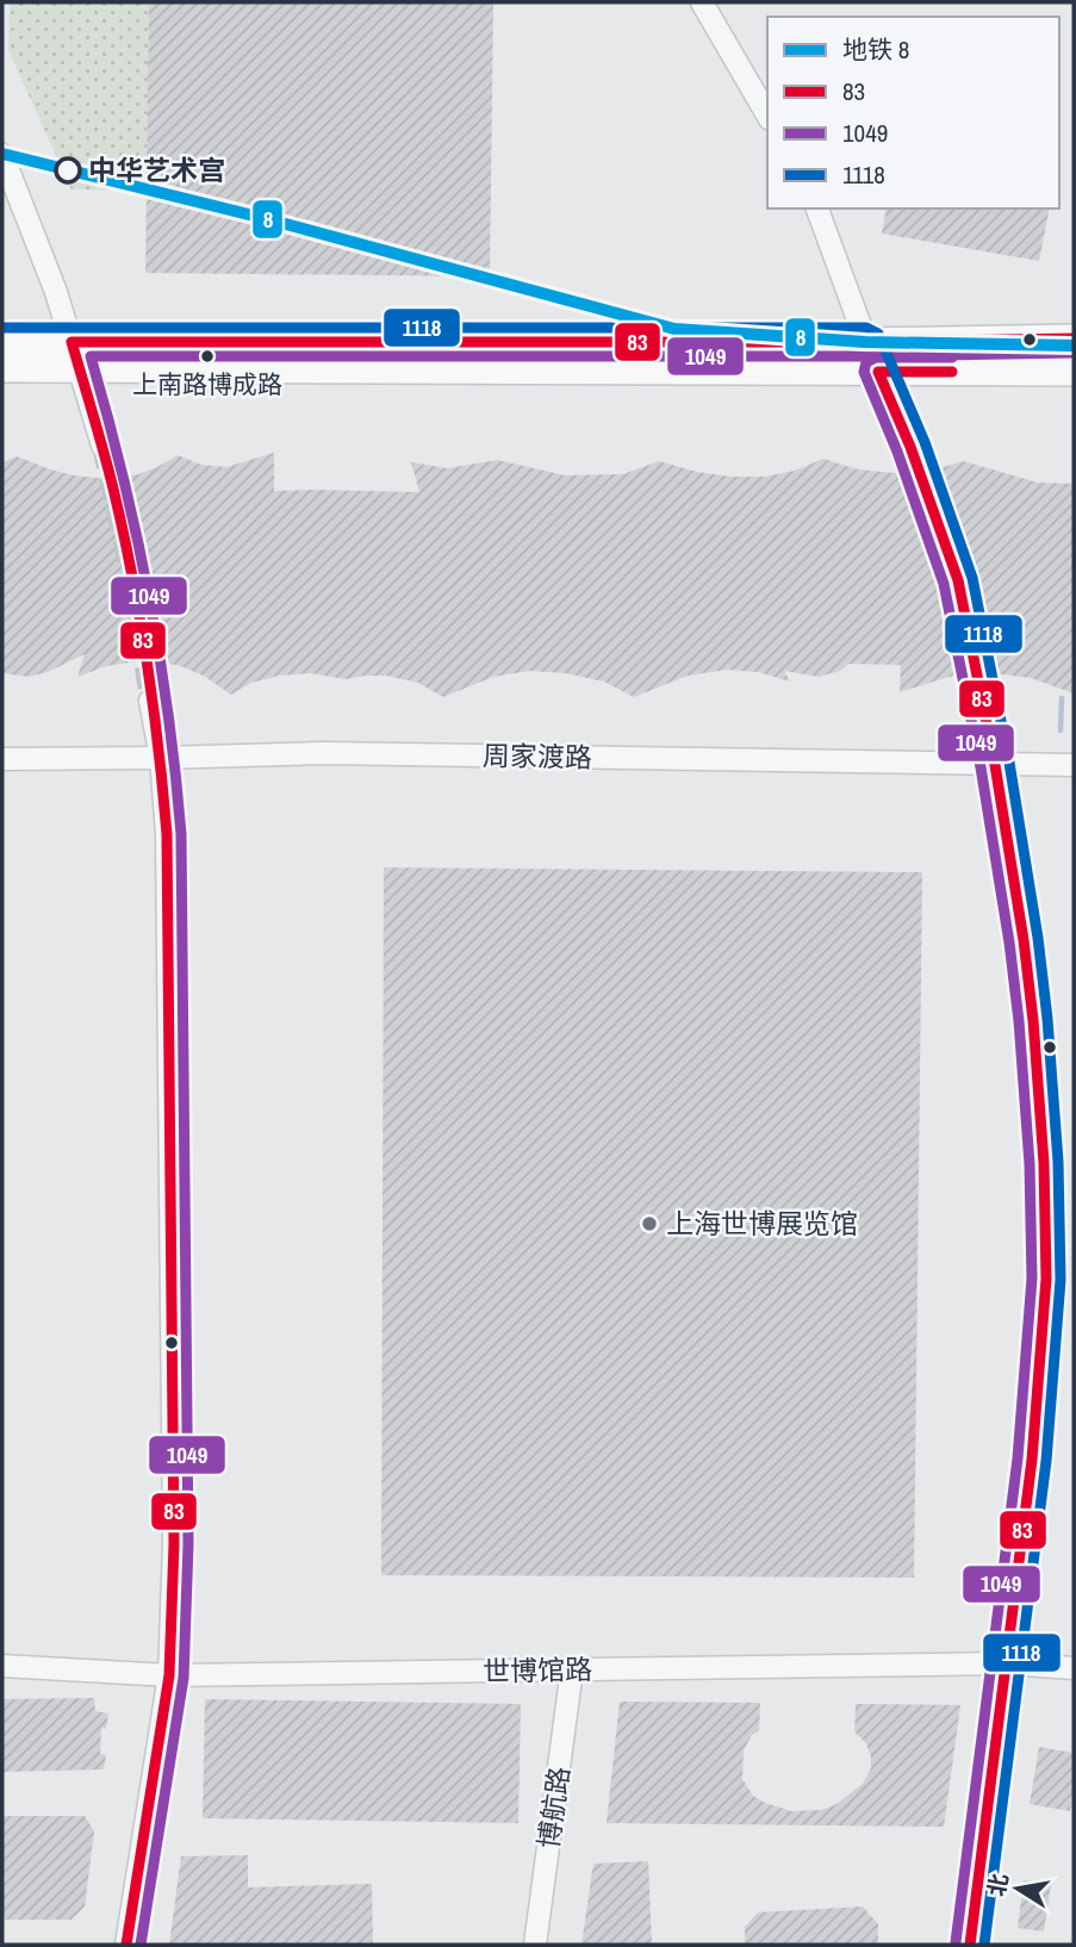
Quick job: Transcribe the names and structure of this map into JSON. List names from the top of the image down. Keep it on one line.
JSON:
{"streets":{"street":["周家渡路","世博馆路","博航路"]},"crossings":[["世博馆路","博航路"]],"places":["中华艺术宫","上南路博成路","上海世博展览馆"],"lines":["metro line 8","transit line 1118","transit line 83","transit line 1049"],"legend":["地铁 8","83","1049","1118"],"north":"left"}
